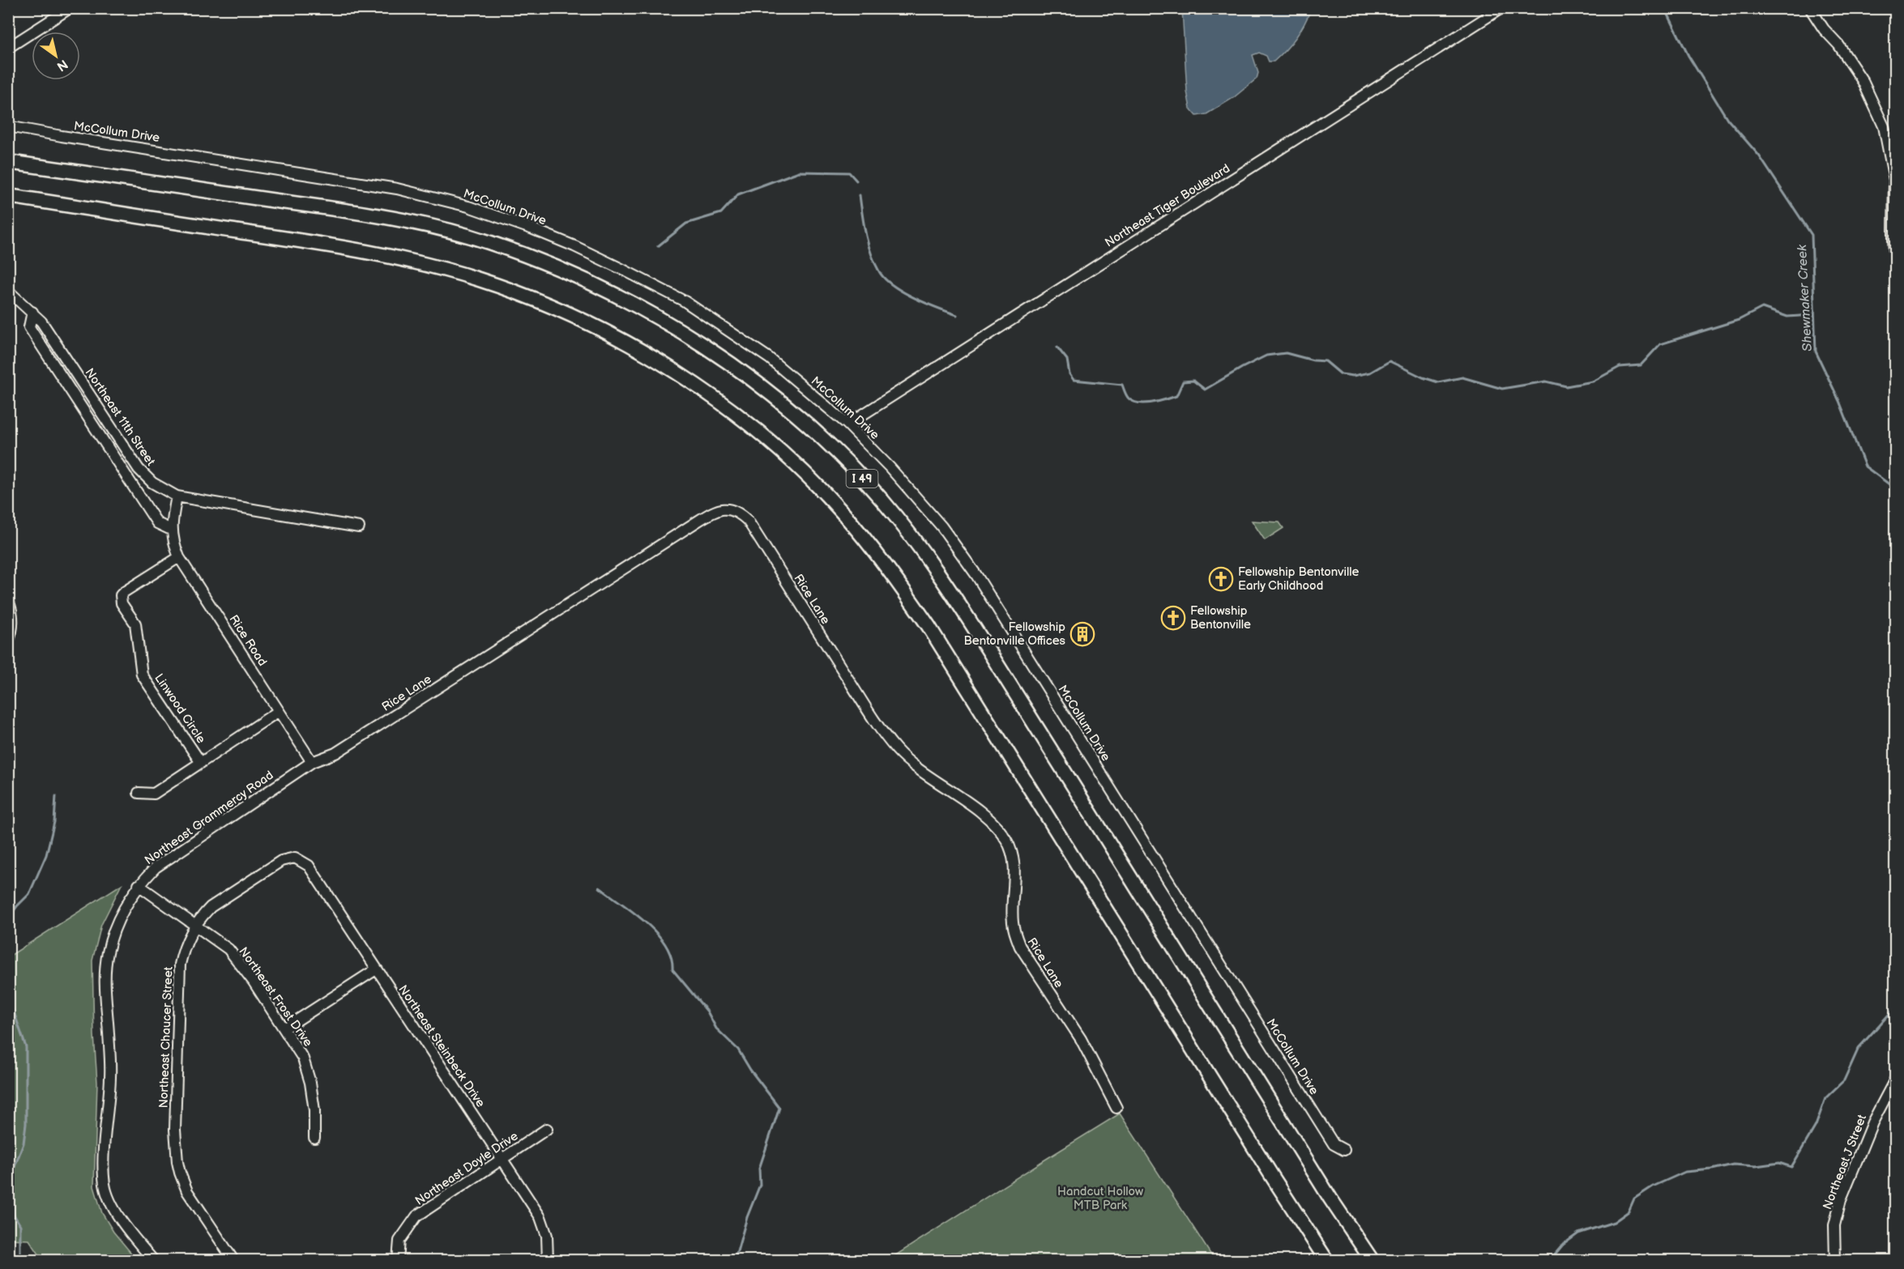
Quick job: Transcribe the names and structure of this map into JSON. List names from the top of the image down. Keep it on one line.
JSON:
{"streets":{"highway":["I 49"],"street":["McCollum Drive","Northeast Tiger Boulevard","Northeast 11th Street","Rice Lane","Rice Road","Linwood Circle","Northeast Grammercy Road","Northeast Frost Drive","Northeast Chaucer Street","Northeast Steinbeck Drive","Northeast J Street","Northeast Doyle Drive"]},"crossings":[["McCollum Drive","Northeast Tiger Boulevard"],["Northeast 11th Street","Rice Road"],["Rice Lane","Rice Road"],["Rice Lane","Northeast Grammercy Road"],["Rice Road","Linwood Circle"],["Rice Road","Northeast Grammercy Road"],["Northeast Grammercy Road","Northeast Frost Drive"],["Northeast Frost Drive","Northeast Chaucer Street"],["Northeast Chaucer Street","Northeast Steinbeck Drive"],["Northeast Steinbeck Drive","Northeast Doyle Drive"]],"water":["Shewmaker Creek"],"parks":["Handcut Hollow MTB Park"],"places":{"church":["Fellowship Bentonville Early Childhood","Fellowship Bentonville"],"building":["Fellowship Bentonville Offices"]},"north":"bottom right"}
